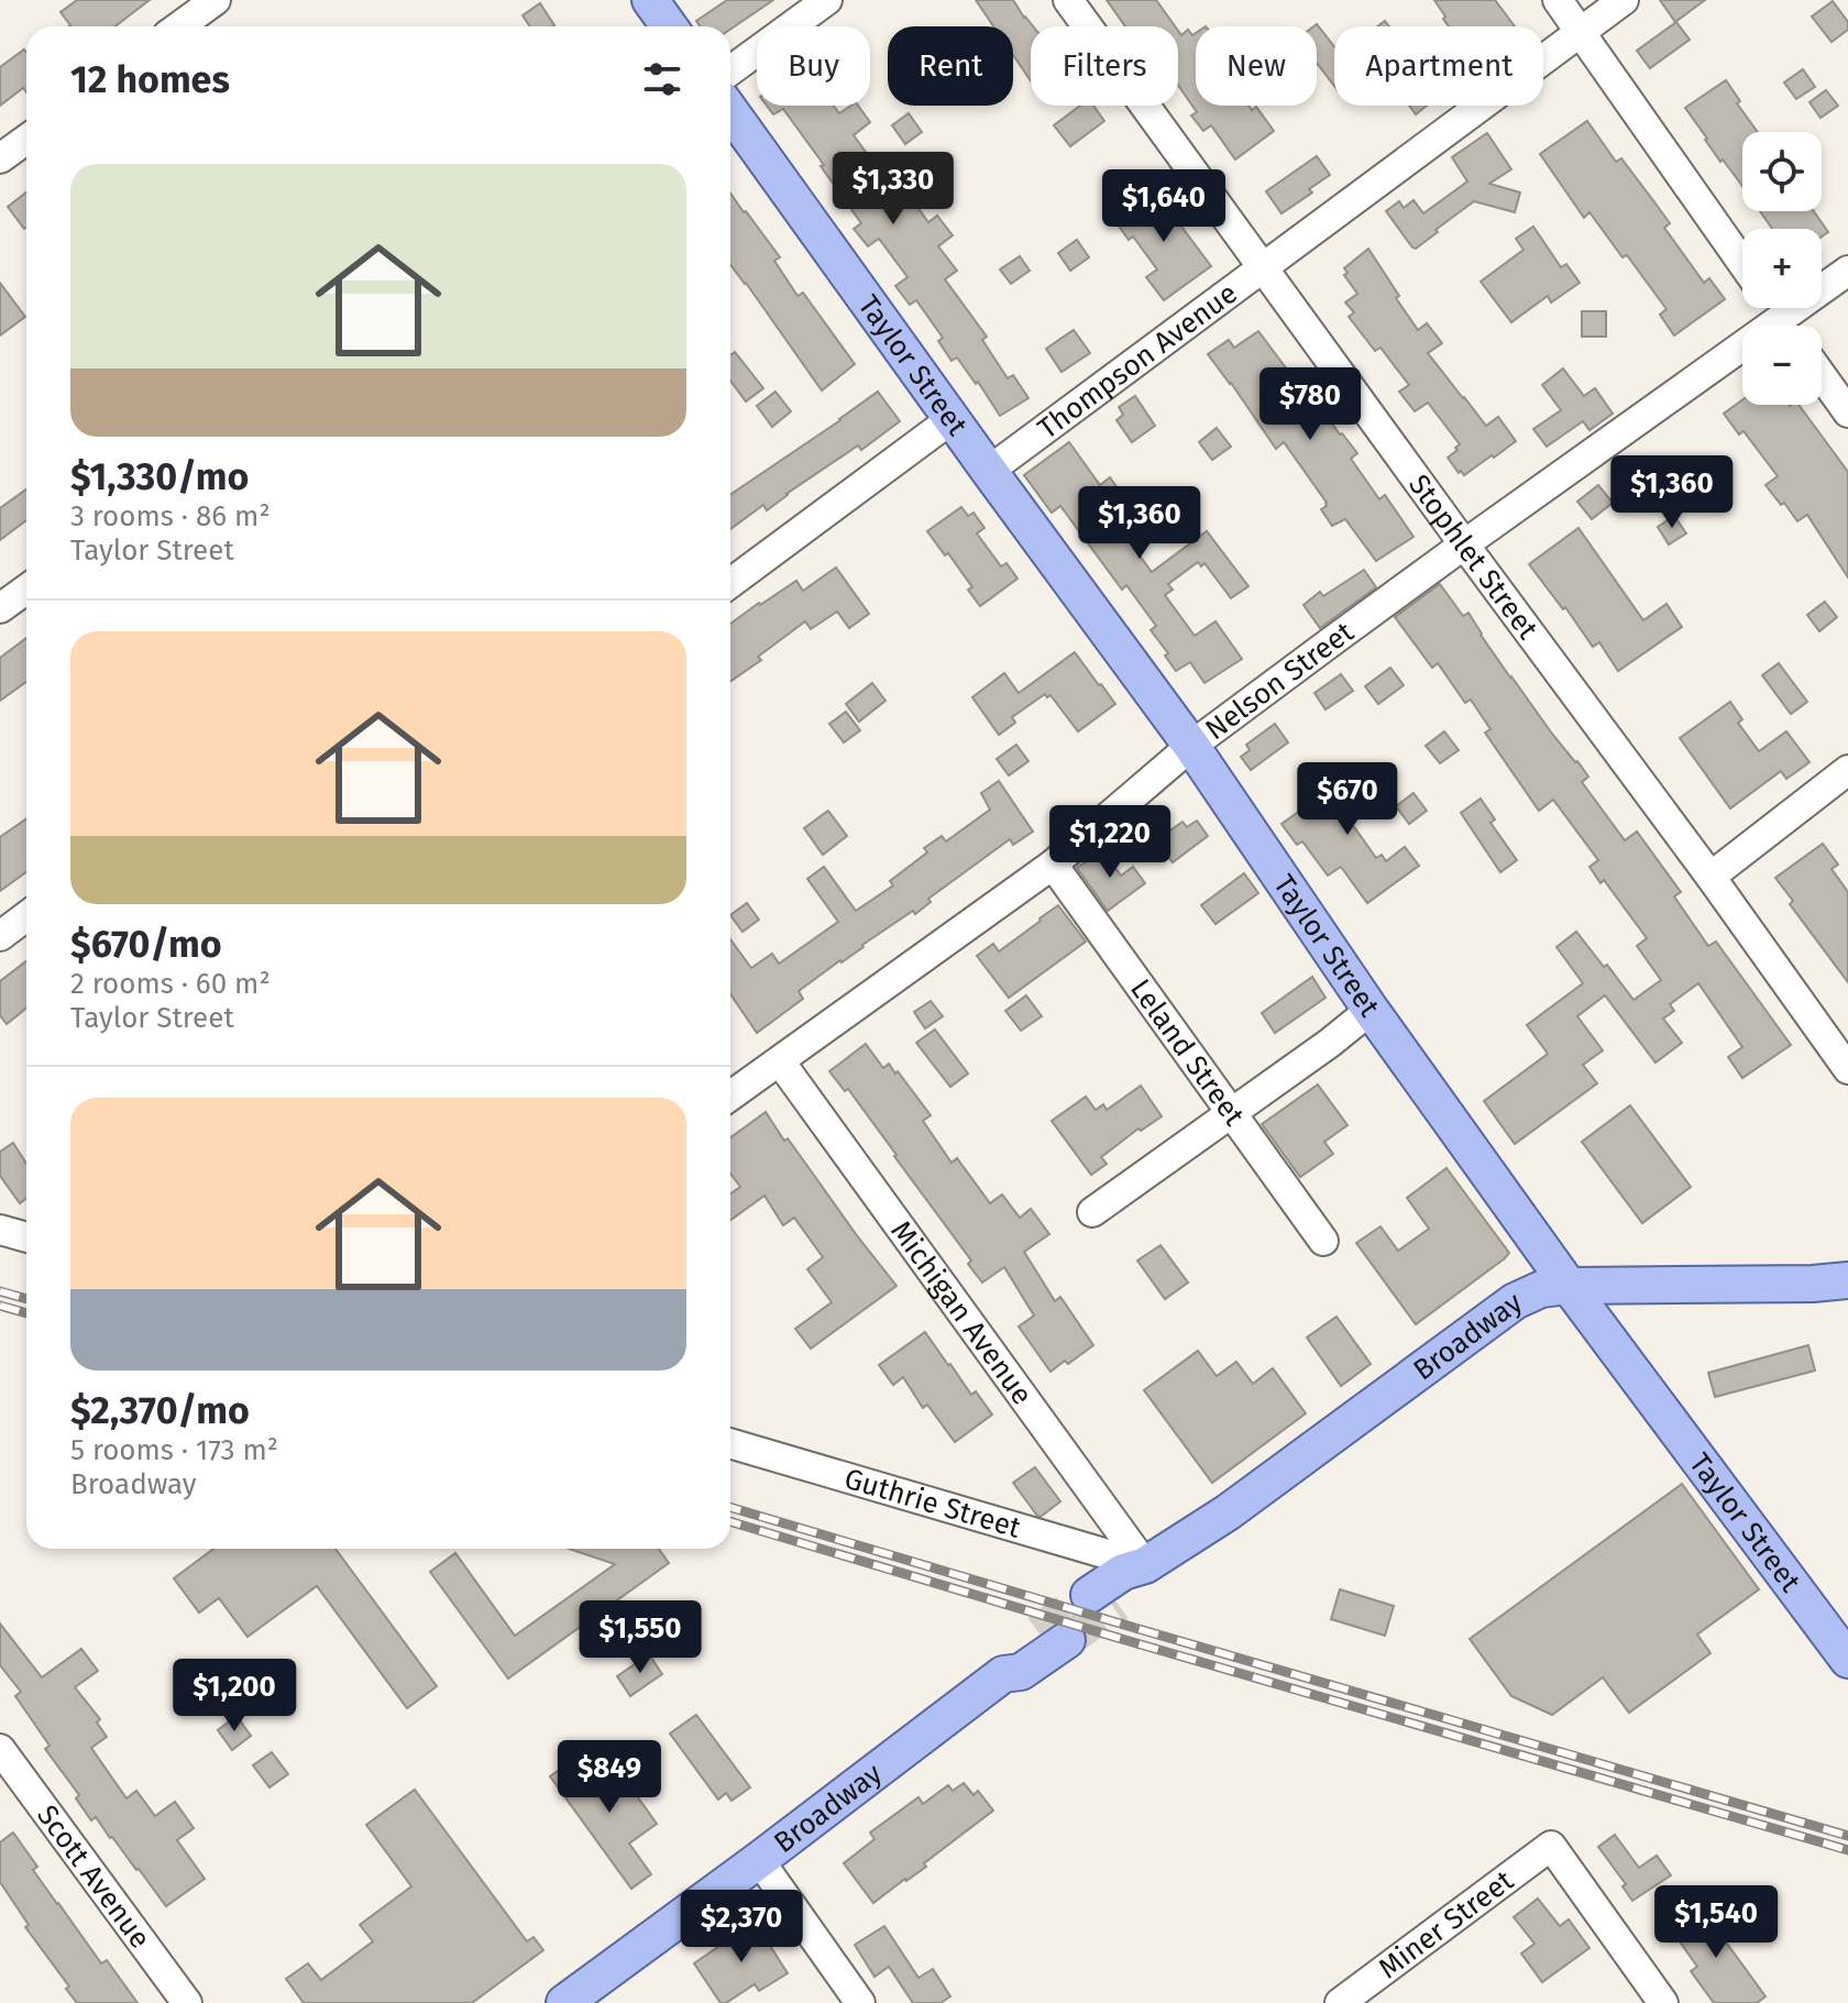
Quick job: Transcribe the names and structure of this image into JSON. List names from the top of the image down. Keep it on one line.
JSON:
{"streets":{"main road":["Taylor Street","Broadway"],"street":["Thompson Avenue","Stophlet Street","Nelson Street","Leland Street","Michigan Avenue","Guthrie Street","Scott Avenue","Miner Street"]},"crossings":[["Thompson Avenue","Taylor Street"],["Thompson Avenue","Stophlet Street"],["Taylor Street","Nelson Street"],["Taylor Street","Broadway"],["Stophlet Street","Nelson Street"],["Nelson Street","Leland Street"],["Nelson Street","Michigan Avenue"],["Michigan Avenue","Broadway"],["Michigan Avenue","Guthrie Street"],["Broadway","Guthrie Street"]],"page":{"chip":["Buy","Rent","Filters","New","Apartment"],"heading":"12 homes","map_buttons":["+","−"],"list":[{"name":"$1,330/mo","note":"3 rooms · 86 m² · Taylor Street"},{"name":"$670/mo","note":"2 rooms · 60 m² · Taylor Street"},{"name":"$2,370/mo","note":"5 rooms · 173 m² · Broadway"}],"price":["$1,330","$1,640","$780","$1,360","$1,360","$670","$1,220","$1,550","$1,200","$849","$1,540","$2,370"]}}
